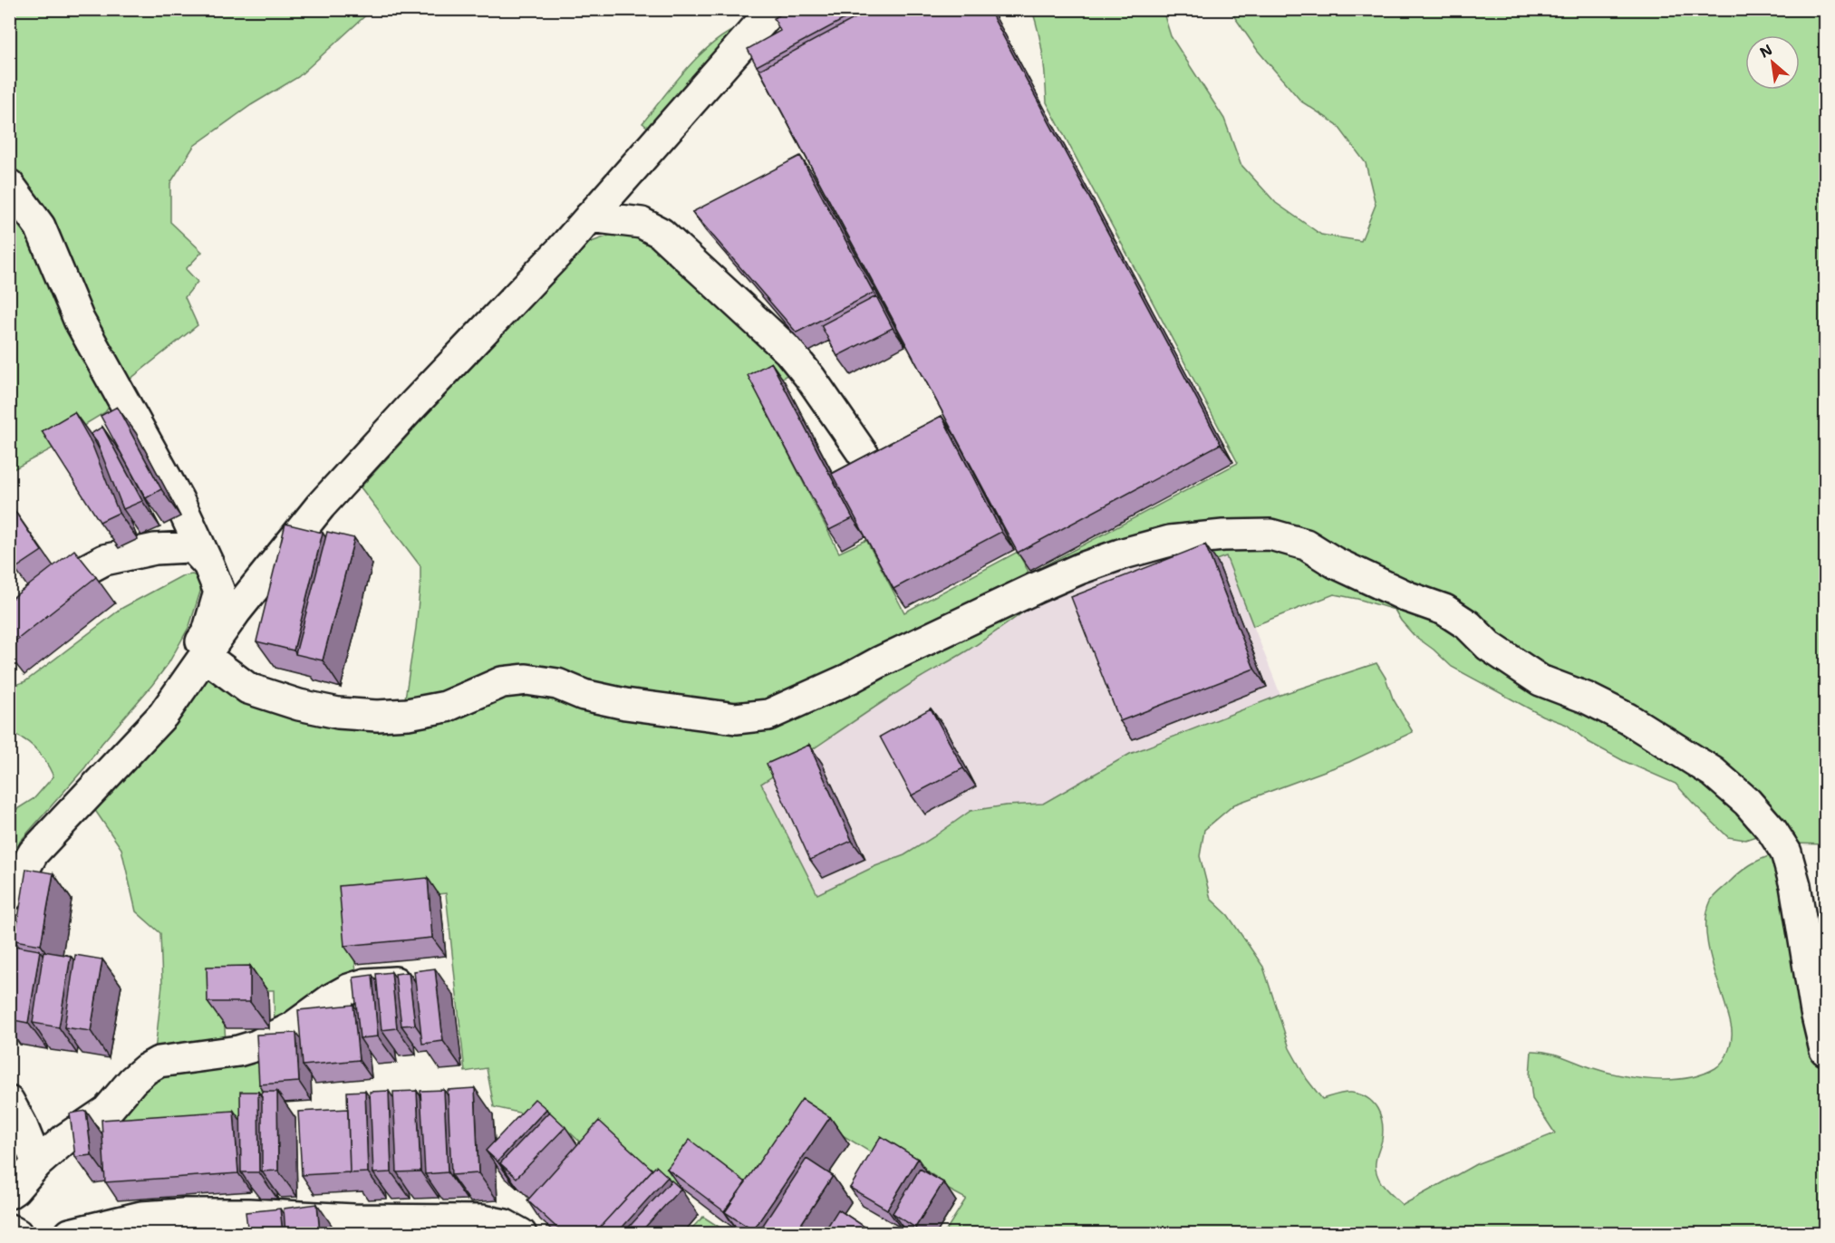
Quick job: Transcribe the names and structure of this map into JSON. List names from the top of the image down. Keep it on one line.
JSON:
{"north":"top left"}
